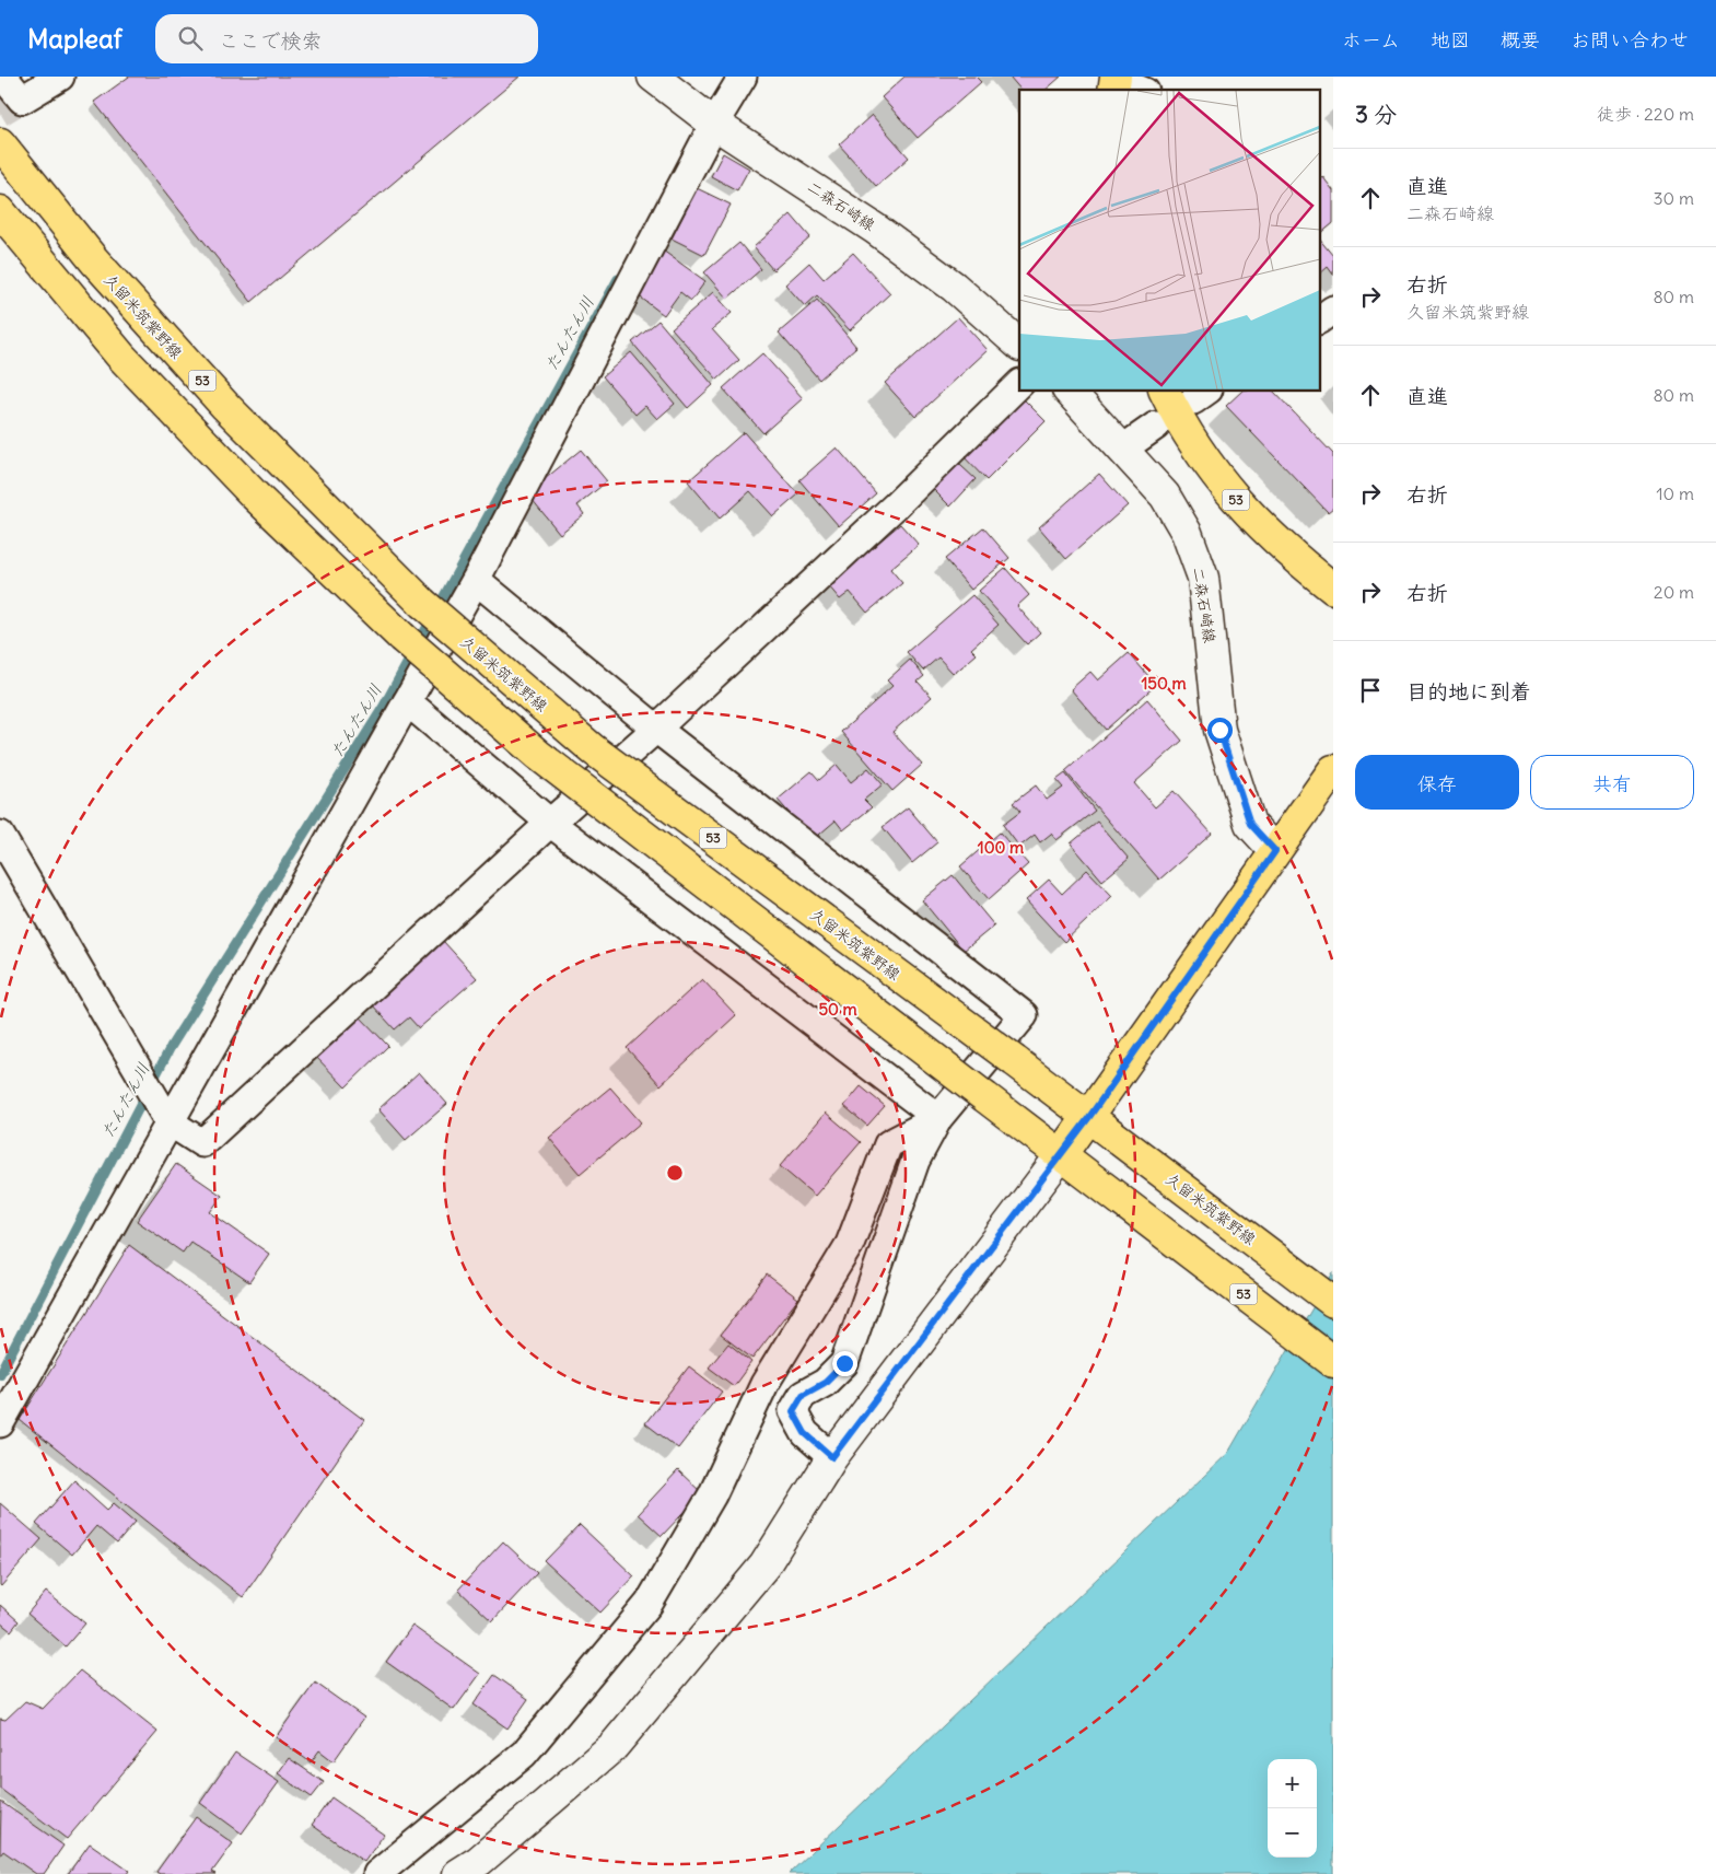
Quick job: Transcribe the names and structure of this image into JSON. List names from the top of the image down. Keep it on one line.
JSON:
{"streets":{"main road":["二森石崎線","久留米筑紫野線","53"]},"water":["たんたん川"],"page":{"header":"Mapleaf","search":"ここで検索","nav":["ホーム","地図","概要","お問い合わせ"],"heading":["3 分","徒歩 · 220 m"],"list":[["直進","二森石崎線","30 m"],["右折","久留米筑紫野線","80 m"],["直進","80 m"],["右折","10 m"],["右折","20 m"],"目的地に到着"],"buttons":["保存","共有"],"map_buttons":["+","−"]},"rings":["150 m","100 m","50 m"]}
